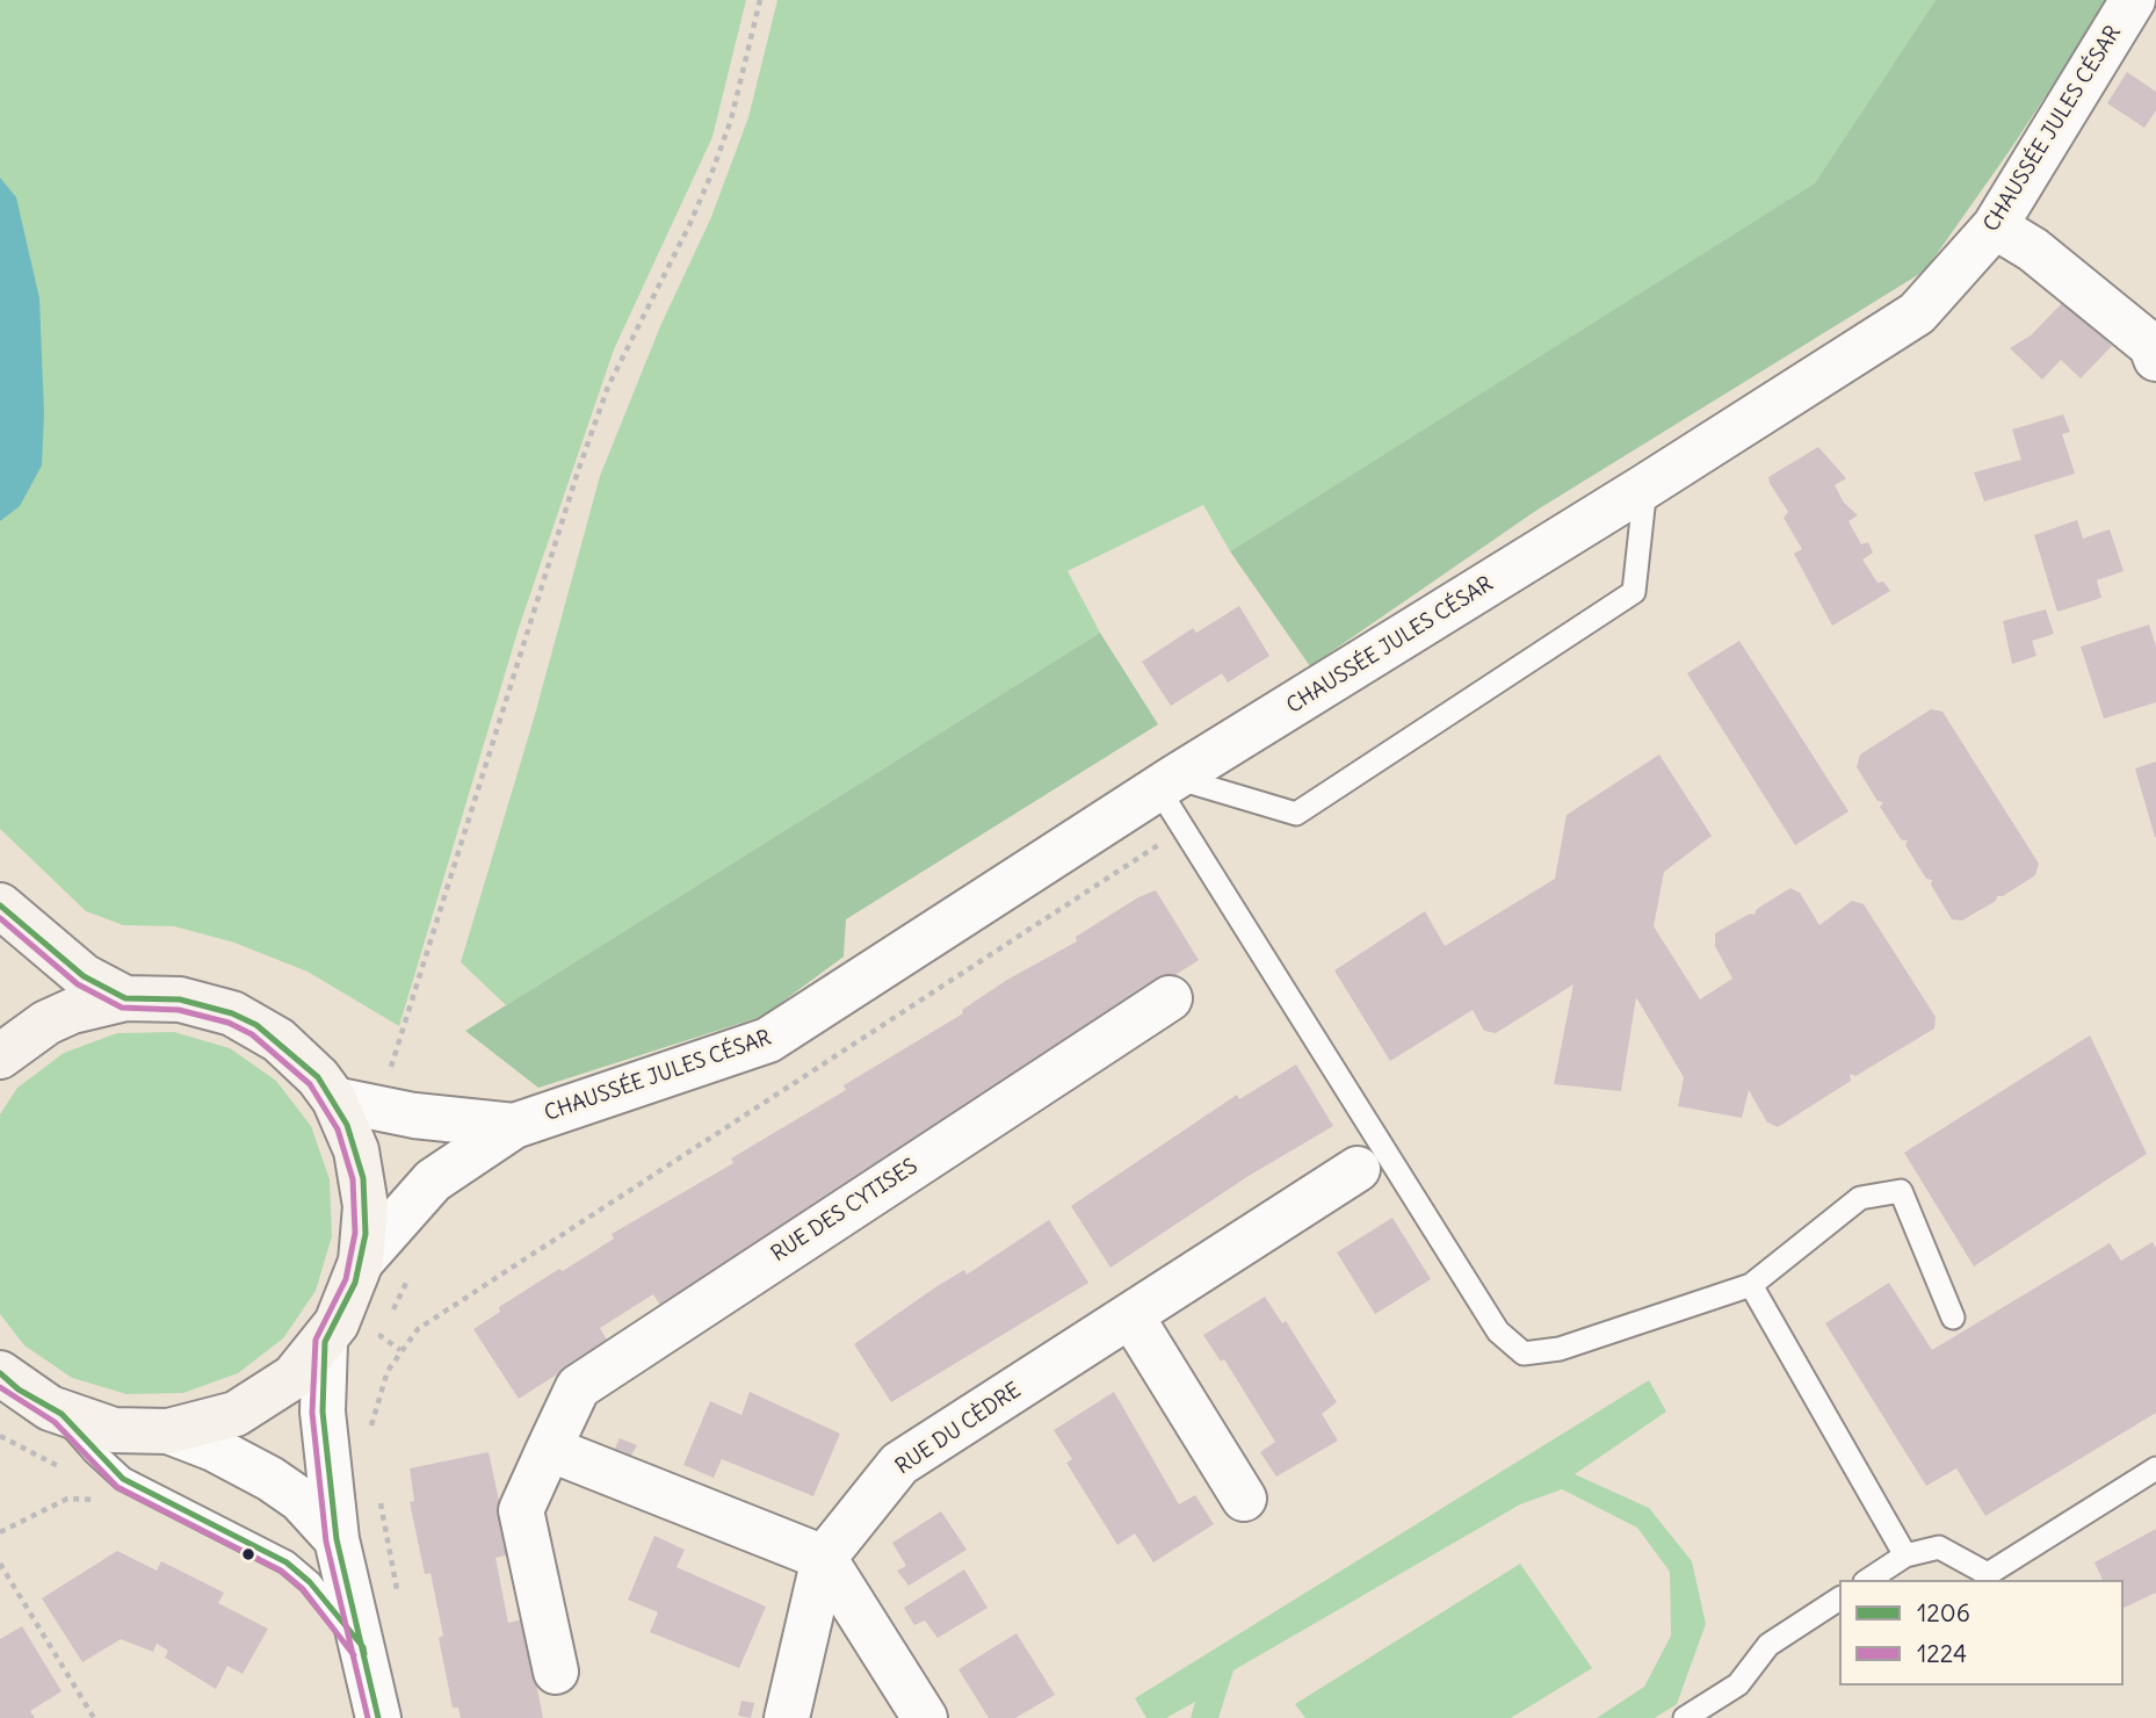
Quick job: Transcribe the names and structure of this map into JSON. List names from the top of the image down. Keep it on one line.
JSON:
{"streets":{"street":["CHAUSSÉE JULES CÉSAR","RUE DES CYTISES","RUE DU CÈDRE"]},"lines":["transit line 1206","transit line 1224"],"legend":["1206","1224"]}
